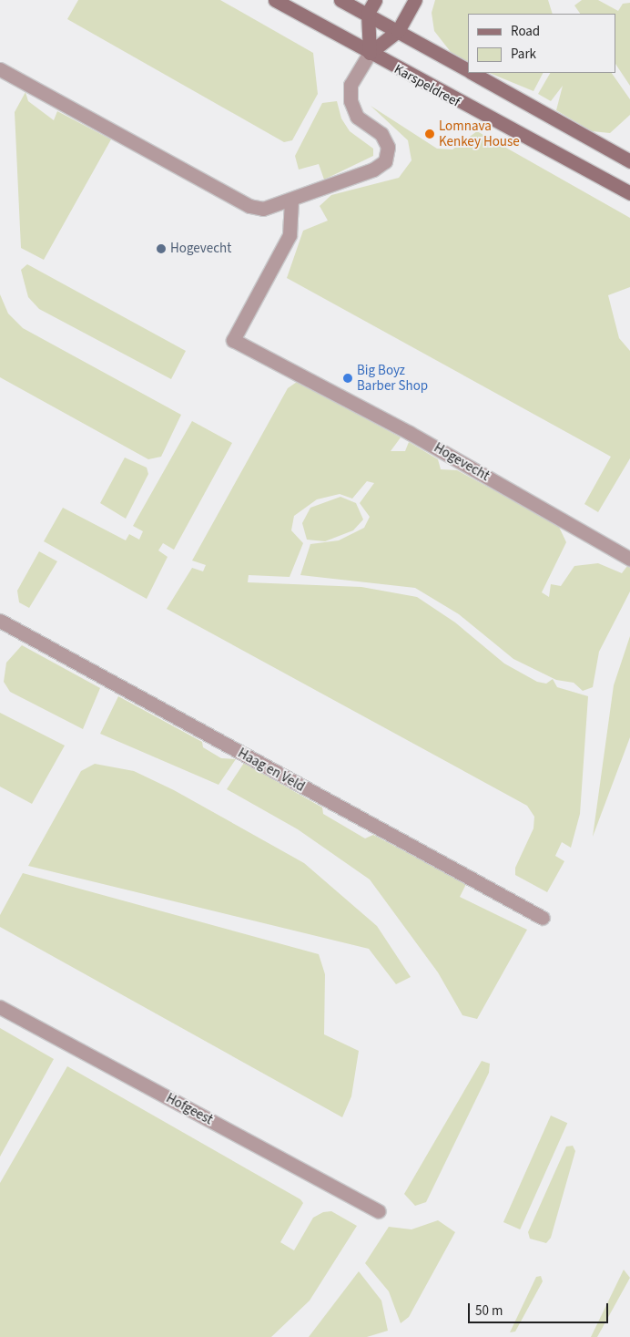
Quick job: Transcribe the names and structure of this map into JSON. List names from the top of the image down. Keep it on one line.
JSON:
{"streets":{"main road":["Karspeldreef"],"street":["Hogevecht","Haag en Veld","Hofgeest"]},"places":["Lomnava Kenkey House","Hogevecht","Big Boyz Barber Shop"],"legend":["Road","Park"],"scale_bar":"50 m"}
